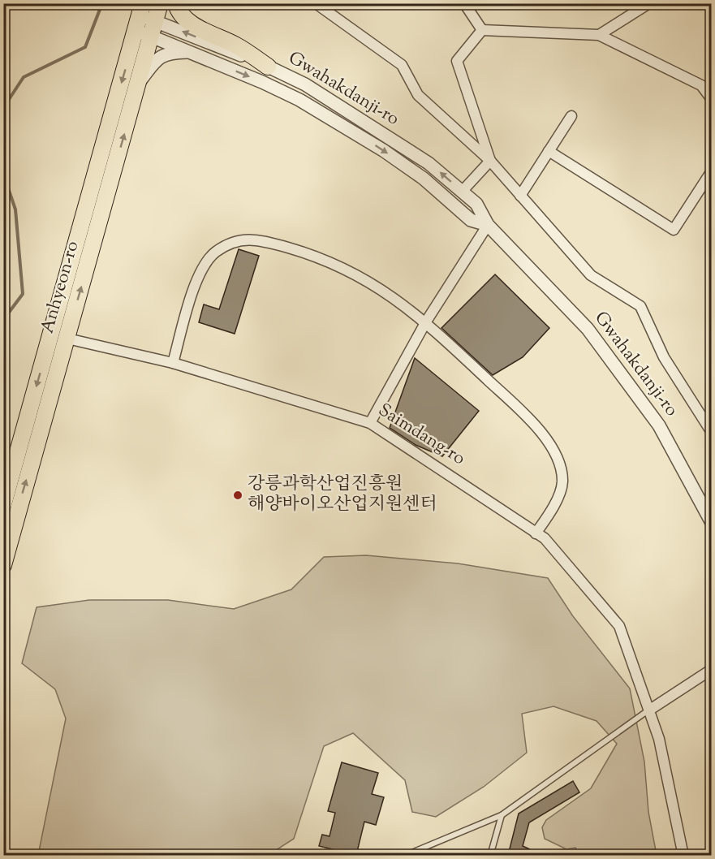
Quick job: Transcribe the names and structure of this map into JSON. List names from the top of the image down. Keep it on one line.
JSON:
{"streets":{"highway":["Anhyeon-ro"],"street":["Gwahakdanji-ro","Saimdang-ro"]},"crossings":[["Gwahakdanji-ro","Anhyeon-ro"],["Anhyeon-ro","Saimdang-ro"]],"places":["강릉과학산업진흥원 해양바이오산업지원센터"]}
